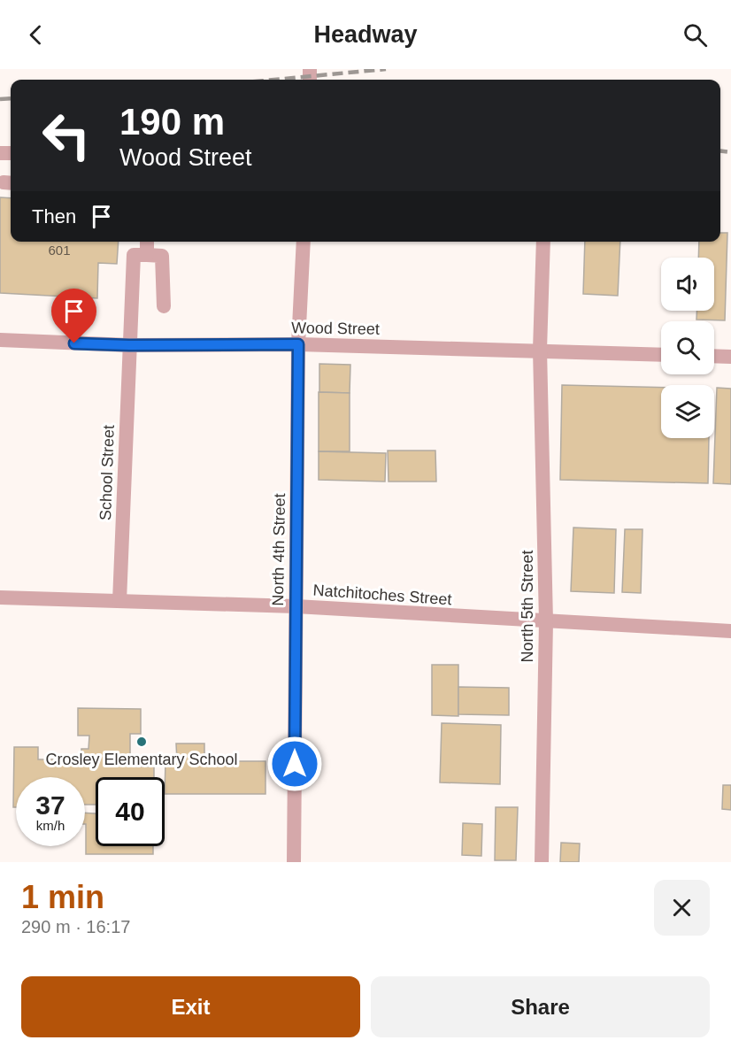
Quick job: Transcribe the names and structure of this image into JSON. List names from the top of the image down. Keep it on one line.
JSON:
{"streets":{"street":["Wood Street","School Street","North 4th Street","Natchitoches Street","North 5th Street"]},"crossings":[["Wood Street","School Street"],["Wood Street","North 4th Street"],["Wood Street","North 5th Street"],["School Street","Natchitoches Street"],["North 4th Street","Natchitoches Street"],["Natchitoches Street","North 5th Street"]],"places":["Crosley Elementary School"],"house_numbers":["601"],"page":{"header":"Headway","turn":["190 m","Wood Street"],"then":"Then","speed":"37 km/h","limit":"40","heading":["1 min","290 m · 16:17"],"buttons":["Exit","Share"]}}
